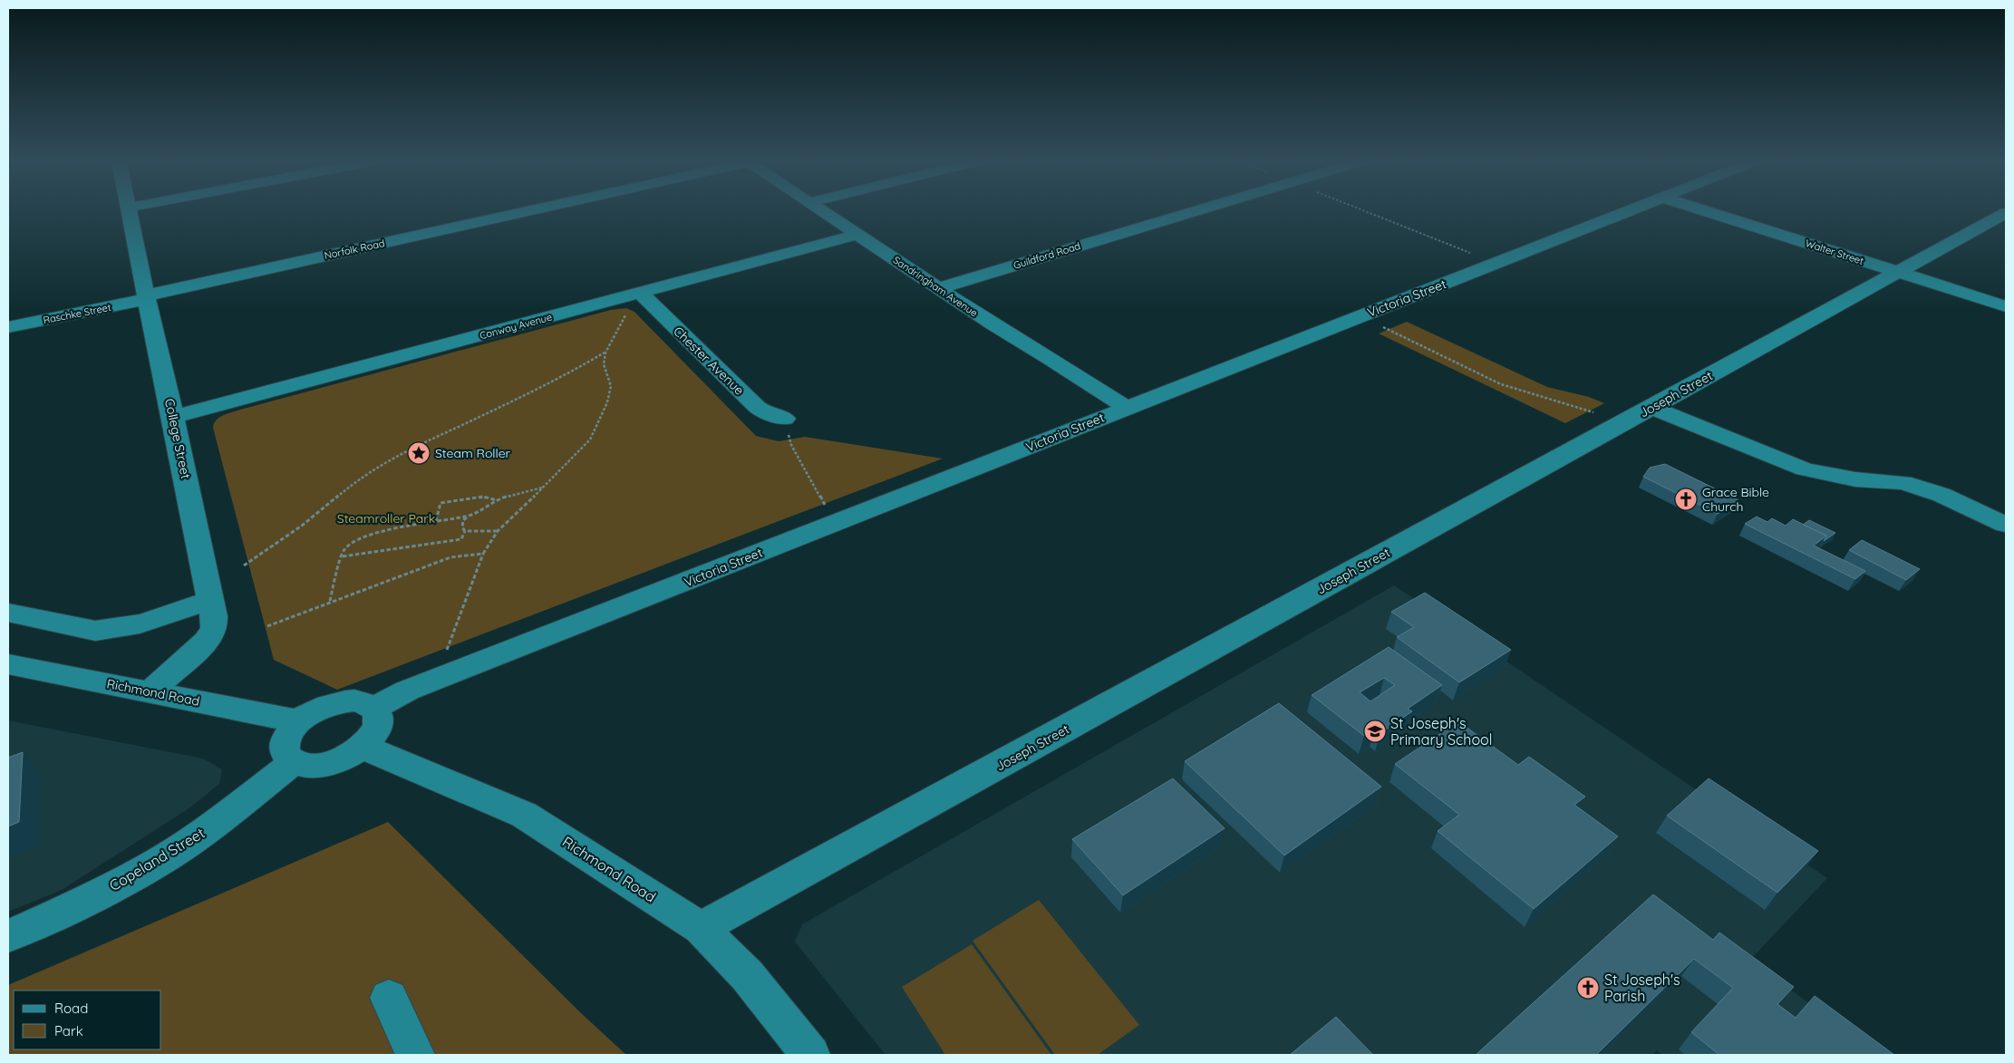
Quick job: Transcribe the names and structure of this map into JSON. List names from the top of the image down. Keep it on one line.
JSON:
{"streets":{"street":["Norfolk Road","Walter Street","Guildford Road","Sandringham Avenue","Victoria Street","Raschke Street","Conway Avenue","Chester Avenue","Joseph Street","College Street","Richmond Road","Copeland Street"]},"crossings":[["Norfolk Road","Raschke Street"],["Norfolk Road","College Street"],["Walter Street","Joseph Street"],["Guildford Road","Sandringham Avenue"],["Sandringham Avenue","Victoria Street"],["Sandringham Avenue","Conway Avenue"],["Raschke Street","College Street"],["Conway Avenue","Chester Avenue"],["Conway Avenue","College Street"],["Joseph Street","Richmond Road"],["College Street","Richmond Road"]],"parks":["Steamroller Park"],"places":{"place":["Steam Roller"],"church":["Grace Bible Church","St Joseph's Parish"],"school or university":["St Joseph's Primary School"]},"legend":["Road","Park"]}
